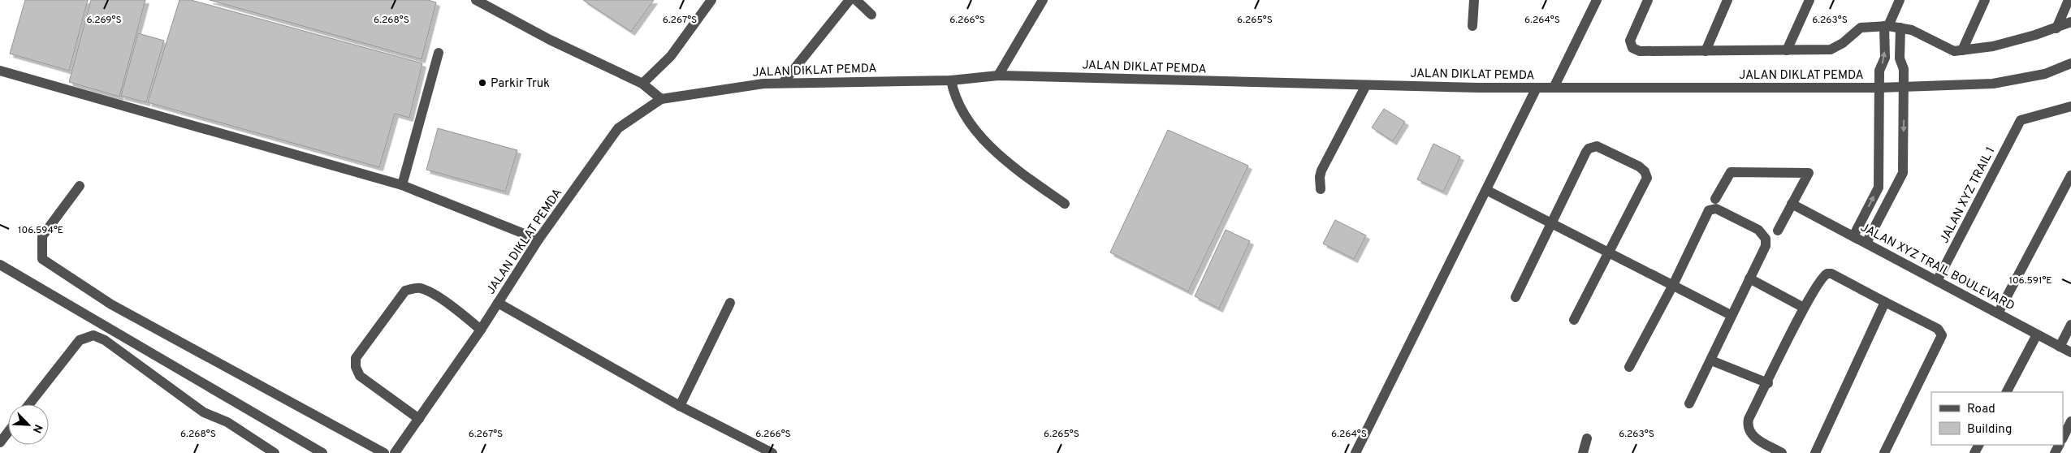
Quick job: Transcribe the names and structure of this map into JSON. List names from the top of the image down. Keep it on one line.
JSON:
{"streets":{"street":["JALAN DIKLAT PEMDA","JALAN XYZ TRAIL 1","JALAN XYZ TRAIL BOULEVARD"]},"crossings":[["JALAN XYZ TRAIL 1","JALAN XYZ TRAIL BOULEVARD"]],"places":["Parkir Truk"],"legend":["Road","Building"],"north":"bottom right","coordinates":["6.268°S","6.267°S","6.266°S","6.265°S","6.264°S","6.263°S","6.269°S","106.594°E","106.591°E"]}
